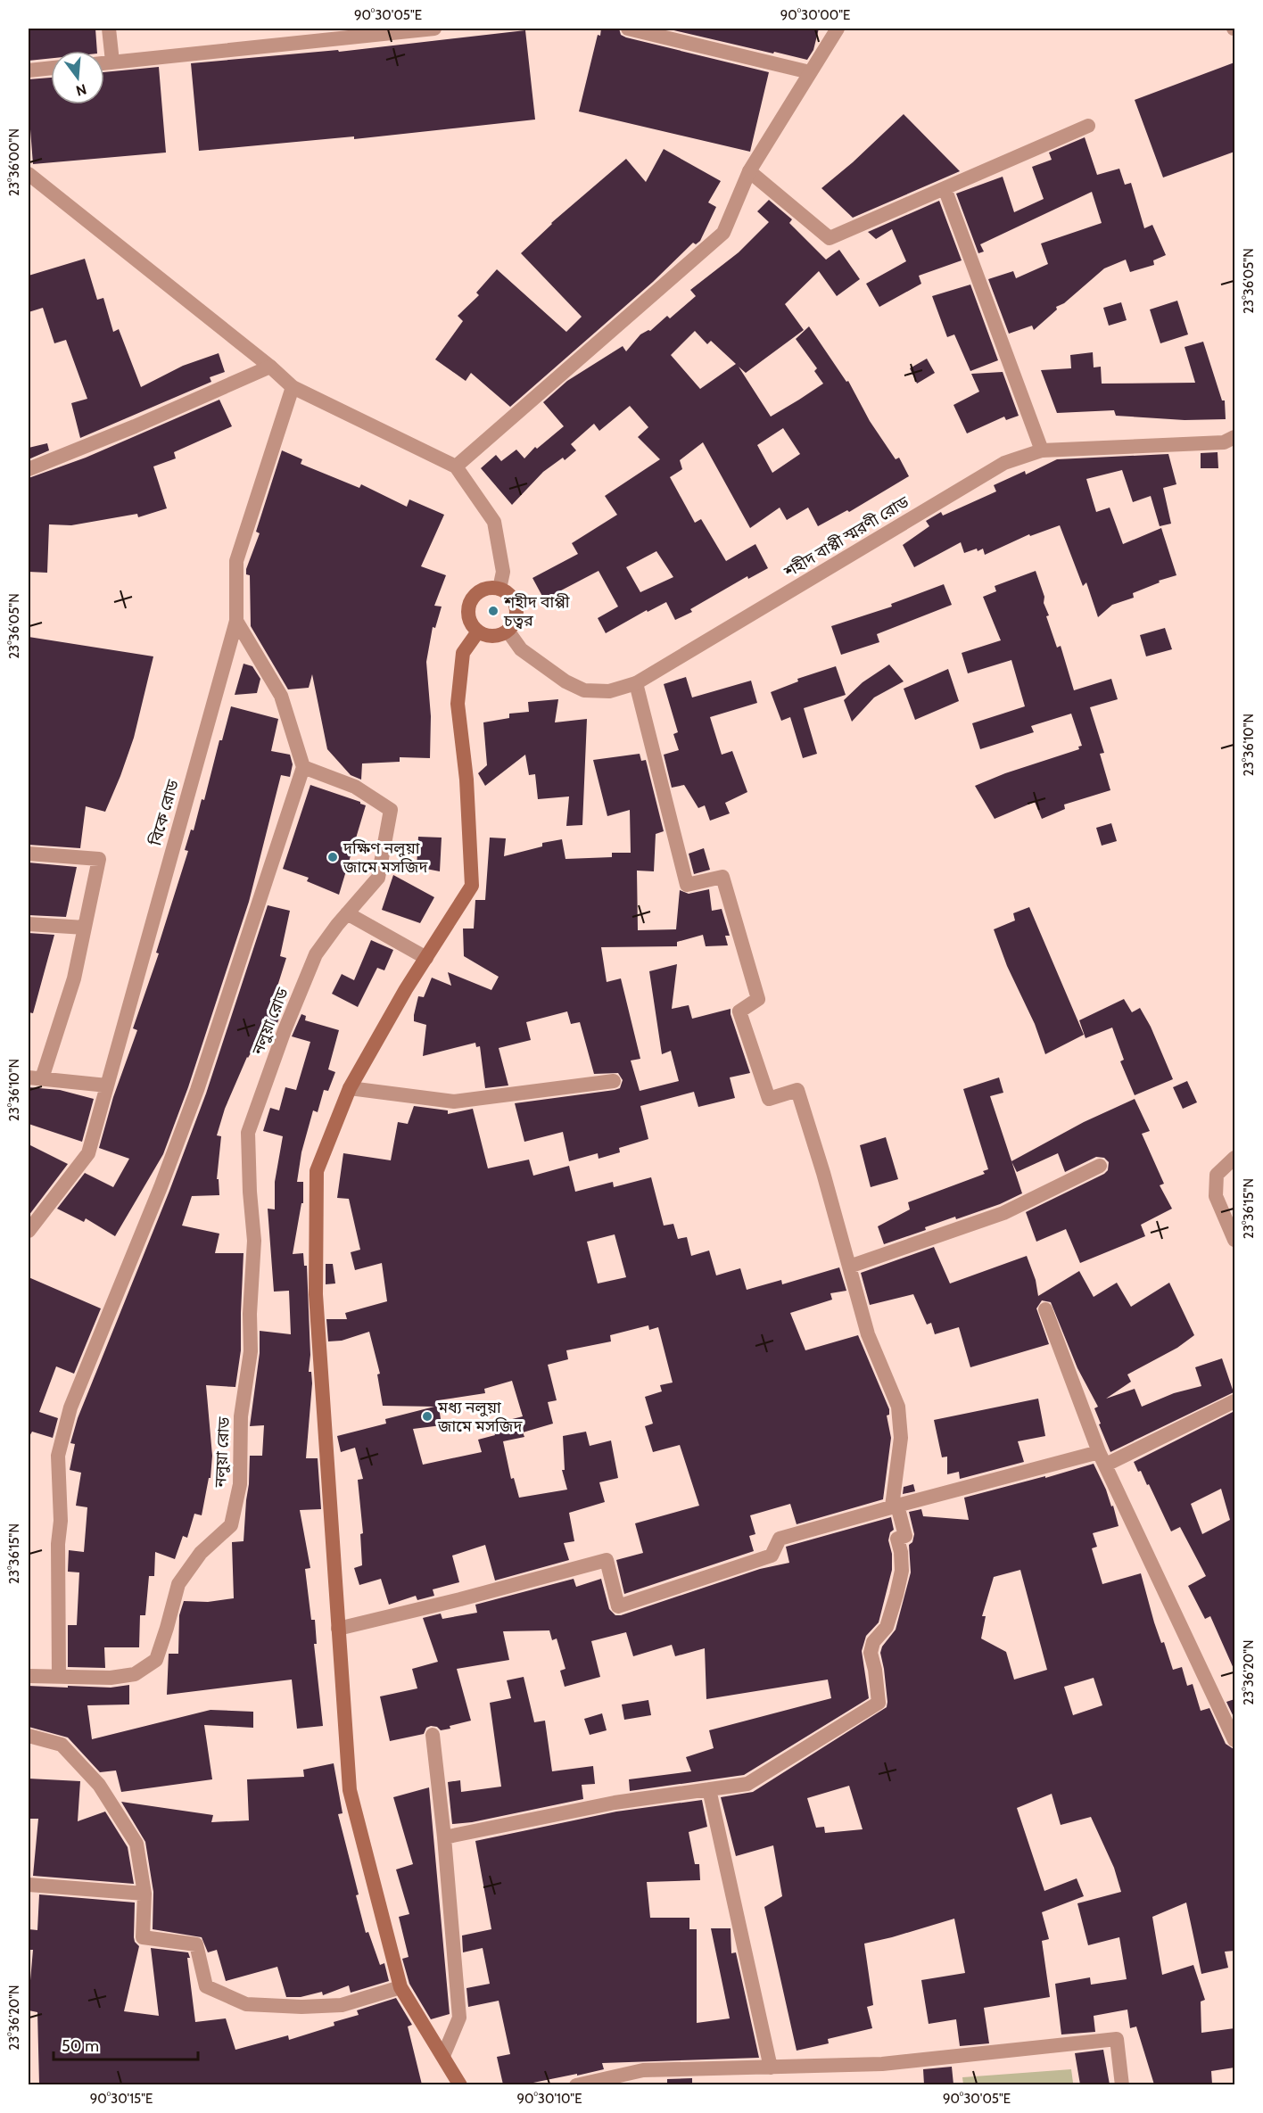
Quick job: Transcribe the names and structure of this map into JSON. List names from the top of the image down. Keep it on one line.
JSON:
{"streets":{"street":["শহীদ বাপ্পী স্মরণী রোড","বিকে রোড","নলুয়া রোড"]},"places":["শহীদ বাপ্পী চত্বর","দক্ষিণ নলুয়া জামে মসজিদ","মধ্য নলুয়া জামে মসজিদ"],"scale_bar":"50 m","north":"bottom","coordinates":["90°30'05\"E","90°30'00\"E","23°36'00\"N","23°36'05\"N","23°36'10\"N","23°36'15\"N","23°36'20\"N","90°30'15\"E","90°30'10\"E"]}
